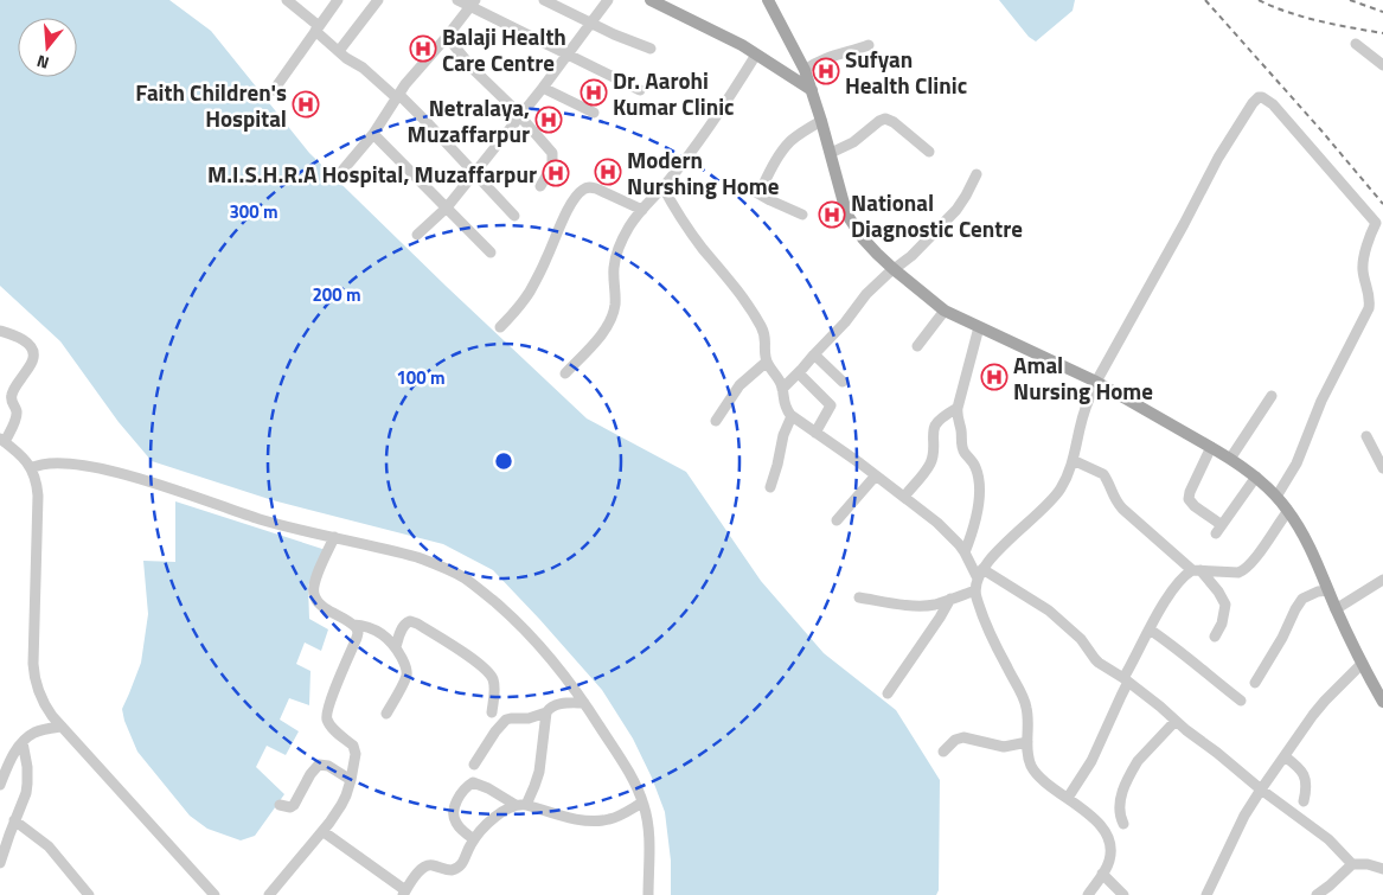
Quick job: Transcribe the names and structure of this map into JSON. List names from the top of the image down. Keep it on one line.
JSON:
{"places":{"hospital":["Balaji Health Care Centre","Sufyan Health Clinic","Dr. Aarohi Kumar Clinic","Faith Children's Hospital","Netralaya, Muzaffarpur","Modern Nurshing Home","M.I.S.H.R.A Hospital, Muzaffarpur","National Diagnostic Centre","Amal Nursing Home"]},"north":"bottom","rings":["300 m","200 m","100 m"]}
